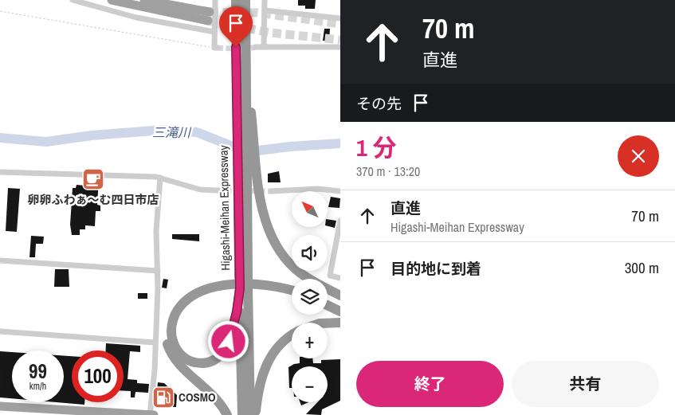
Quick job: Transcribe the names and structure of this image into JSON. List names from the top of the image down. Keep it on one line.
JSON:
{"streets":{"highway":["Higashi-Meihan Expressway"]},"water":["三滝川"],"places":{"cafe":["卵卵ふわぁ～む四日市店"],"fuel station":["COSMO"]},"north":"top left","page":{"turn":["70 m","直進"],"then":"その先","heading":["1 分","370 m · 13:20"],"list":[{"name":"直進","note":"Higashi-Meihan Expressway","value":"70 m"},{"name":"目的地に到着","value":"300 m"}],"map_buttons":["+","−"],"speed":"99 km/h","limit":"100","buttons":["終了","共有"]}}
